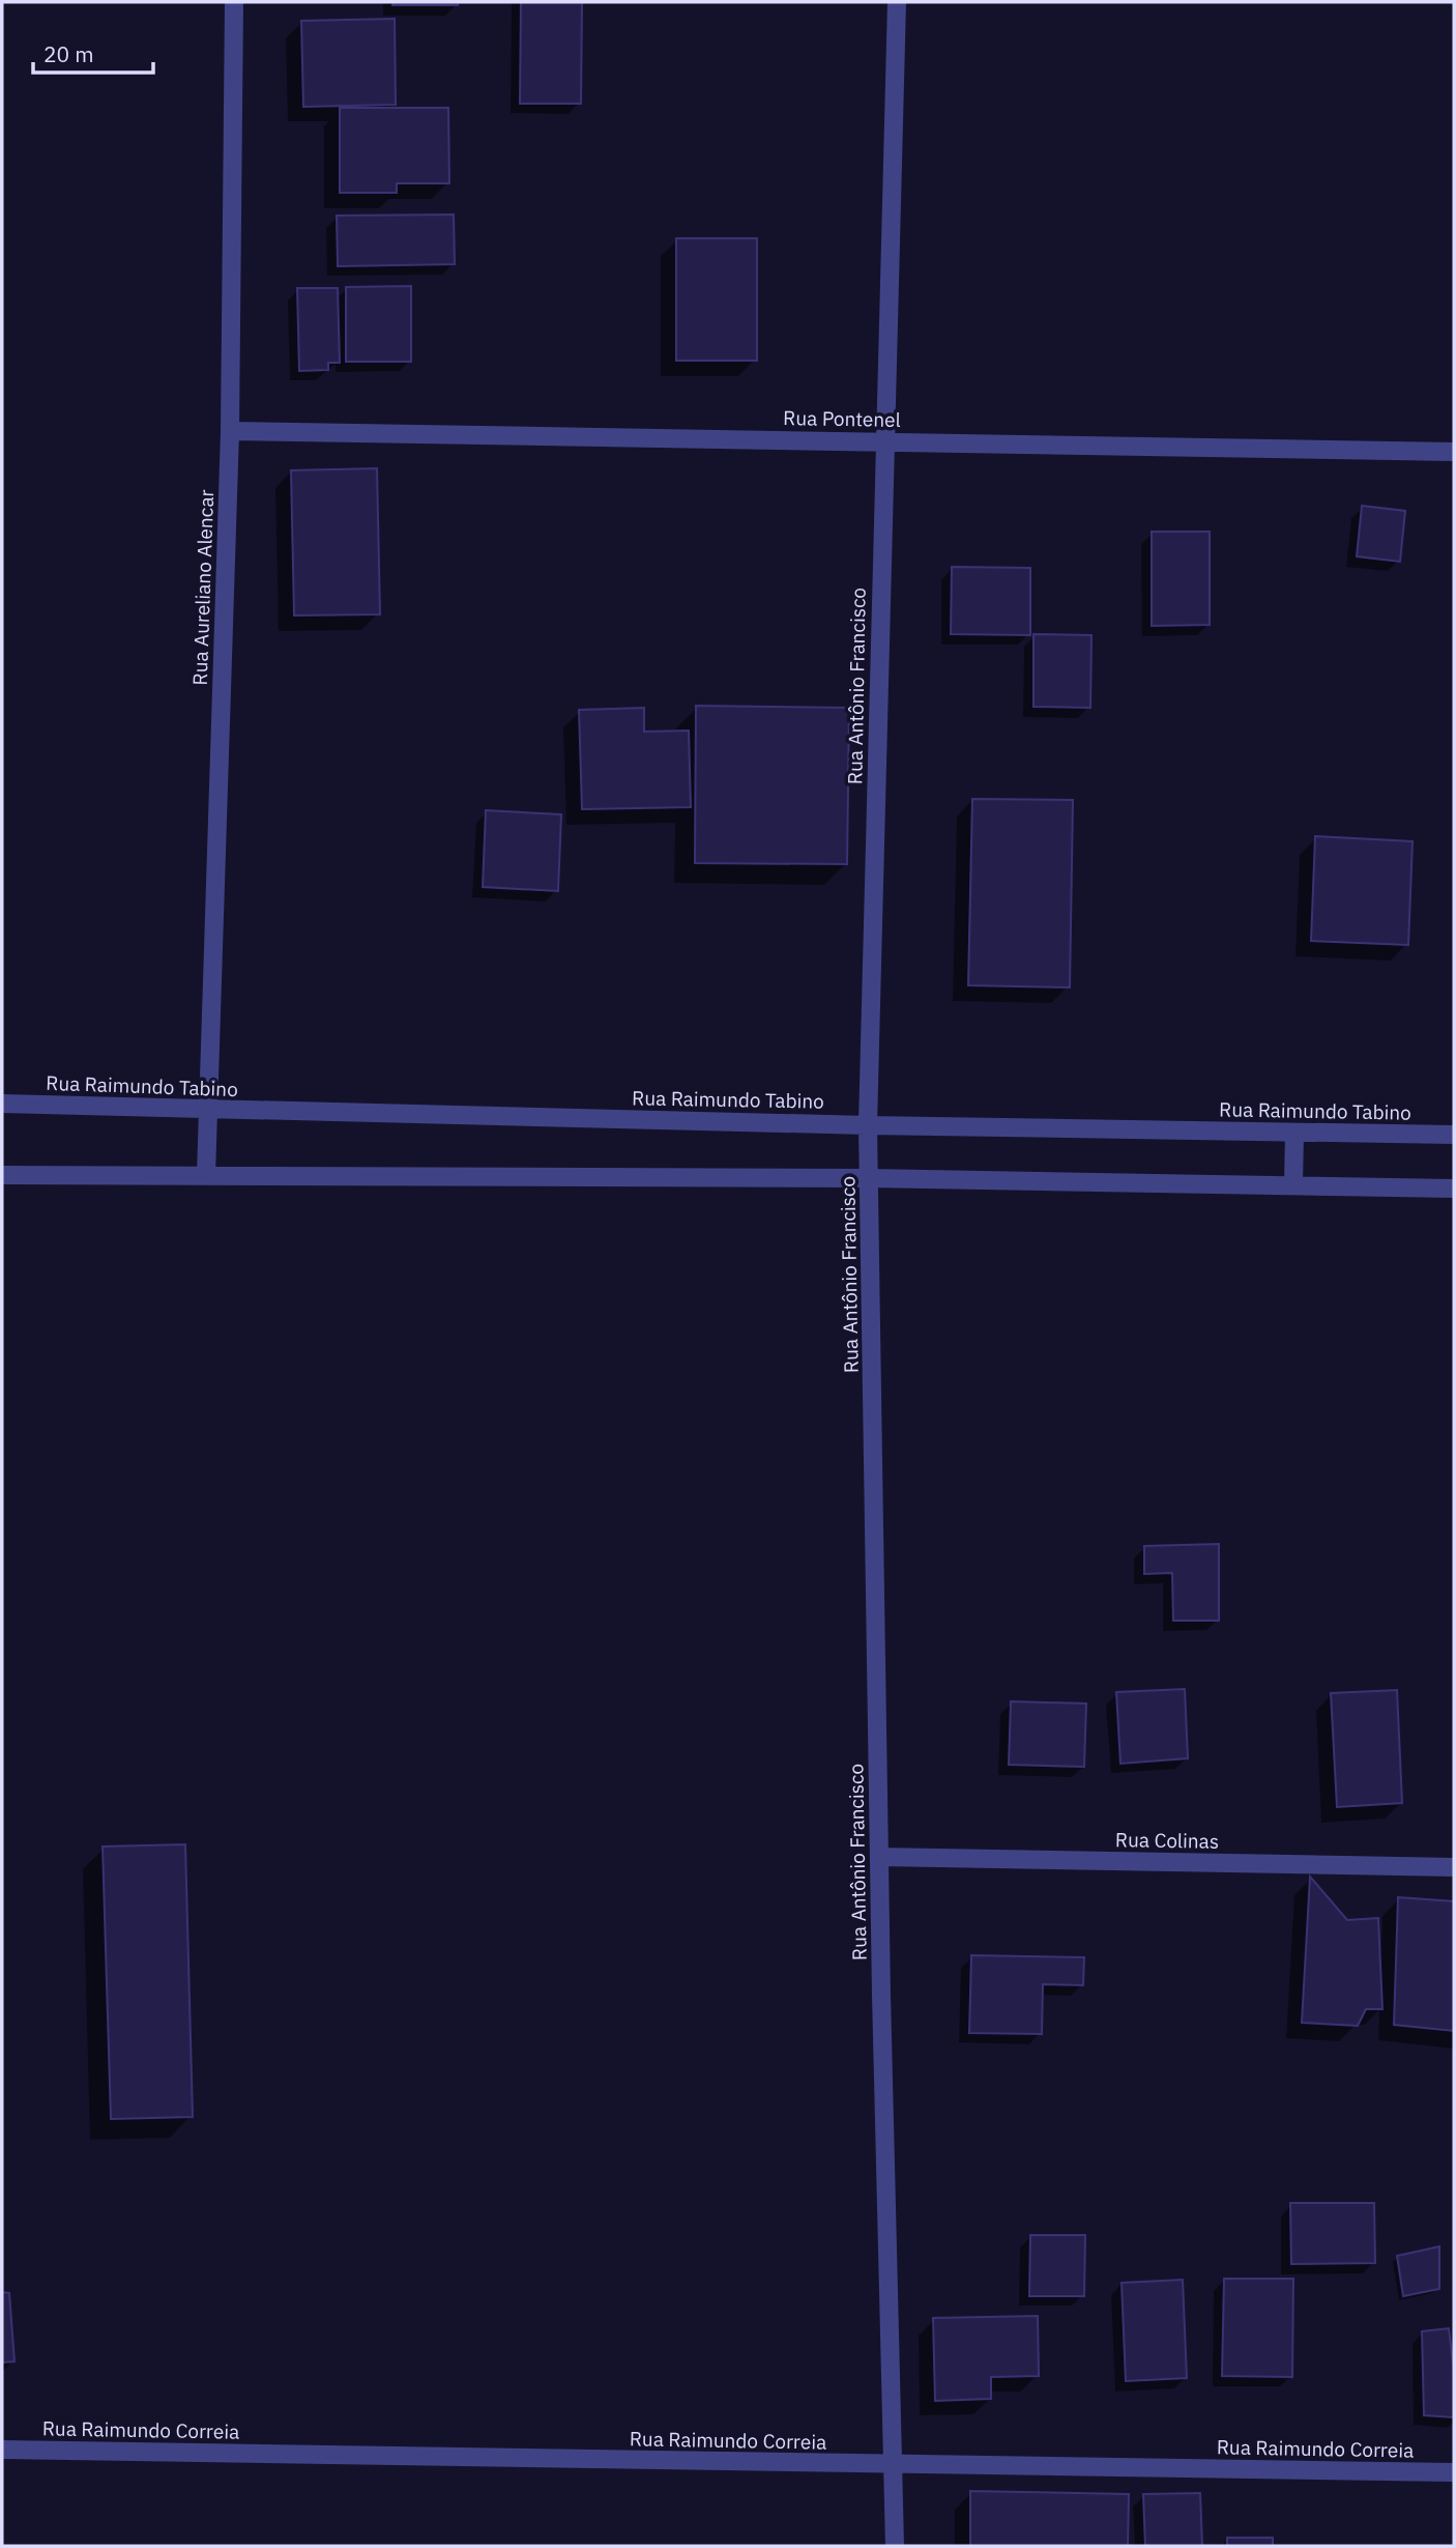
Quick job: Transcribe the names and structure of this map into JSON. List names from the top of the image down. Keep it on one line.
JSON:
{"streets":{"street":["Rua Pontenel","Rua Aureliano Alencar","Rua Antônio Francisco","Rua Raimundo Tabino","Rua Colinas","Rua Raimundo Correia"]},"crossings":[["Rua Pontenel","Rua Aureliano Alencar"],["Rua Pontenel","Rua Antônio Francisco"],["Rua Aureliano Alencar","Rua Raimundo Tabino"],["Rua Antônio Francisco","Rua Raimundo Tabino"],["Rua Antônio Francisco","Rua Colinas"],["Rua Antônio Francisco","Rua Raimundo Correia"]],"scale_bar":"20 m"}
